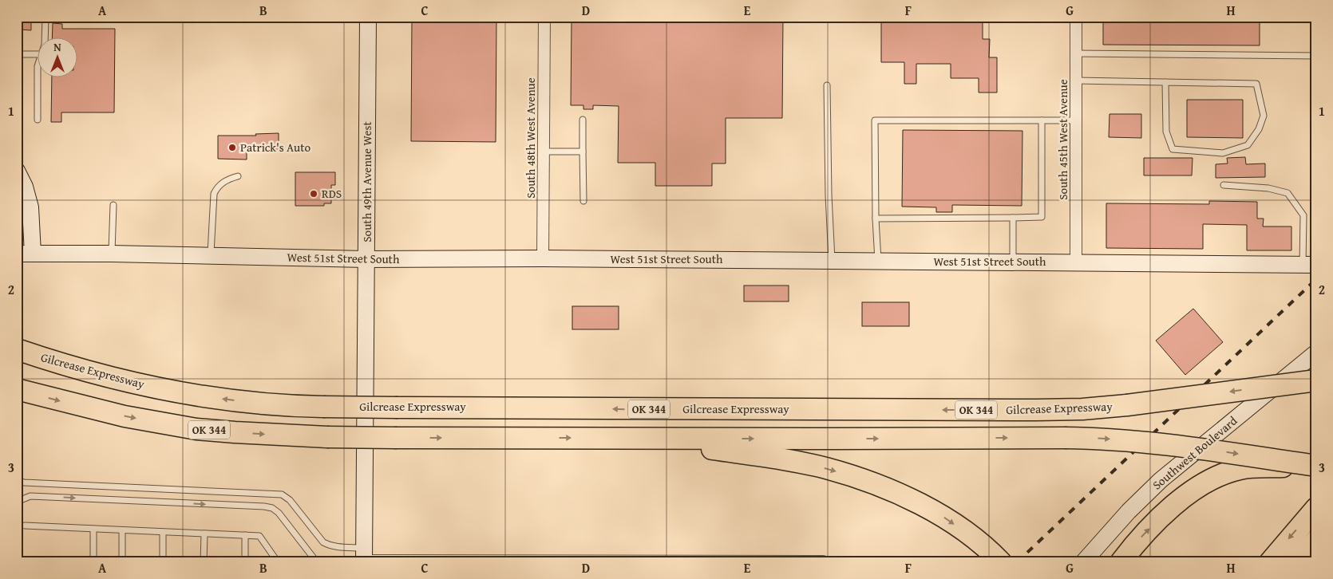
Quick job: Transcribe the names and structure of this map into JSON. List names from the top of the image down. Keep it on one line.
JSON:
{"streets":{"highway":["Gilcrease Expressway","OK 344"],"street":["South 48th West Avenue","South 45th West Avenue","South 49th Avenue West","West 51st Street South","Southwest Boulevard"]},"crossings":[["South 48th West Avenue","West 51st Street South"],["South 45th West Avenue","West 51st Street South"],["South 49th Avenue West","West 51st Street South"]],"places":["Patrick's Auto","RDS"],"north":"top","grid":{"columns":["A","B","C","D","E","F","G","H"],"rows":["1","2","3"]}}
